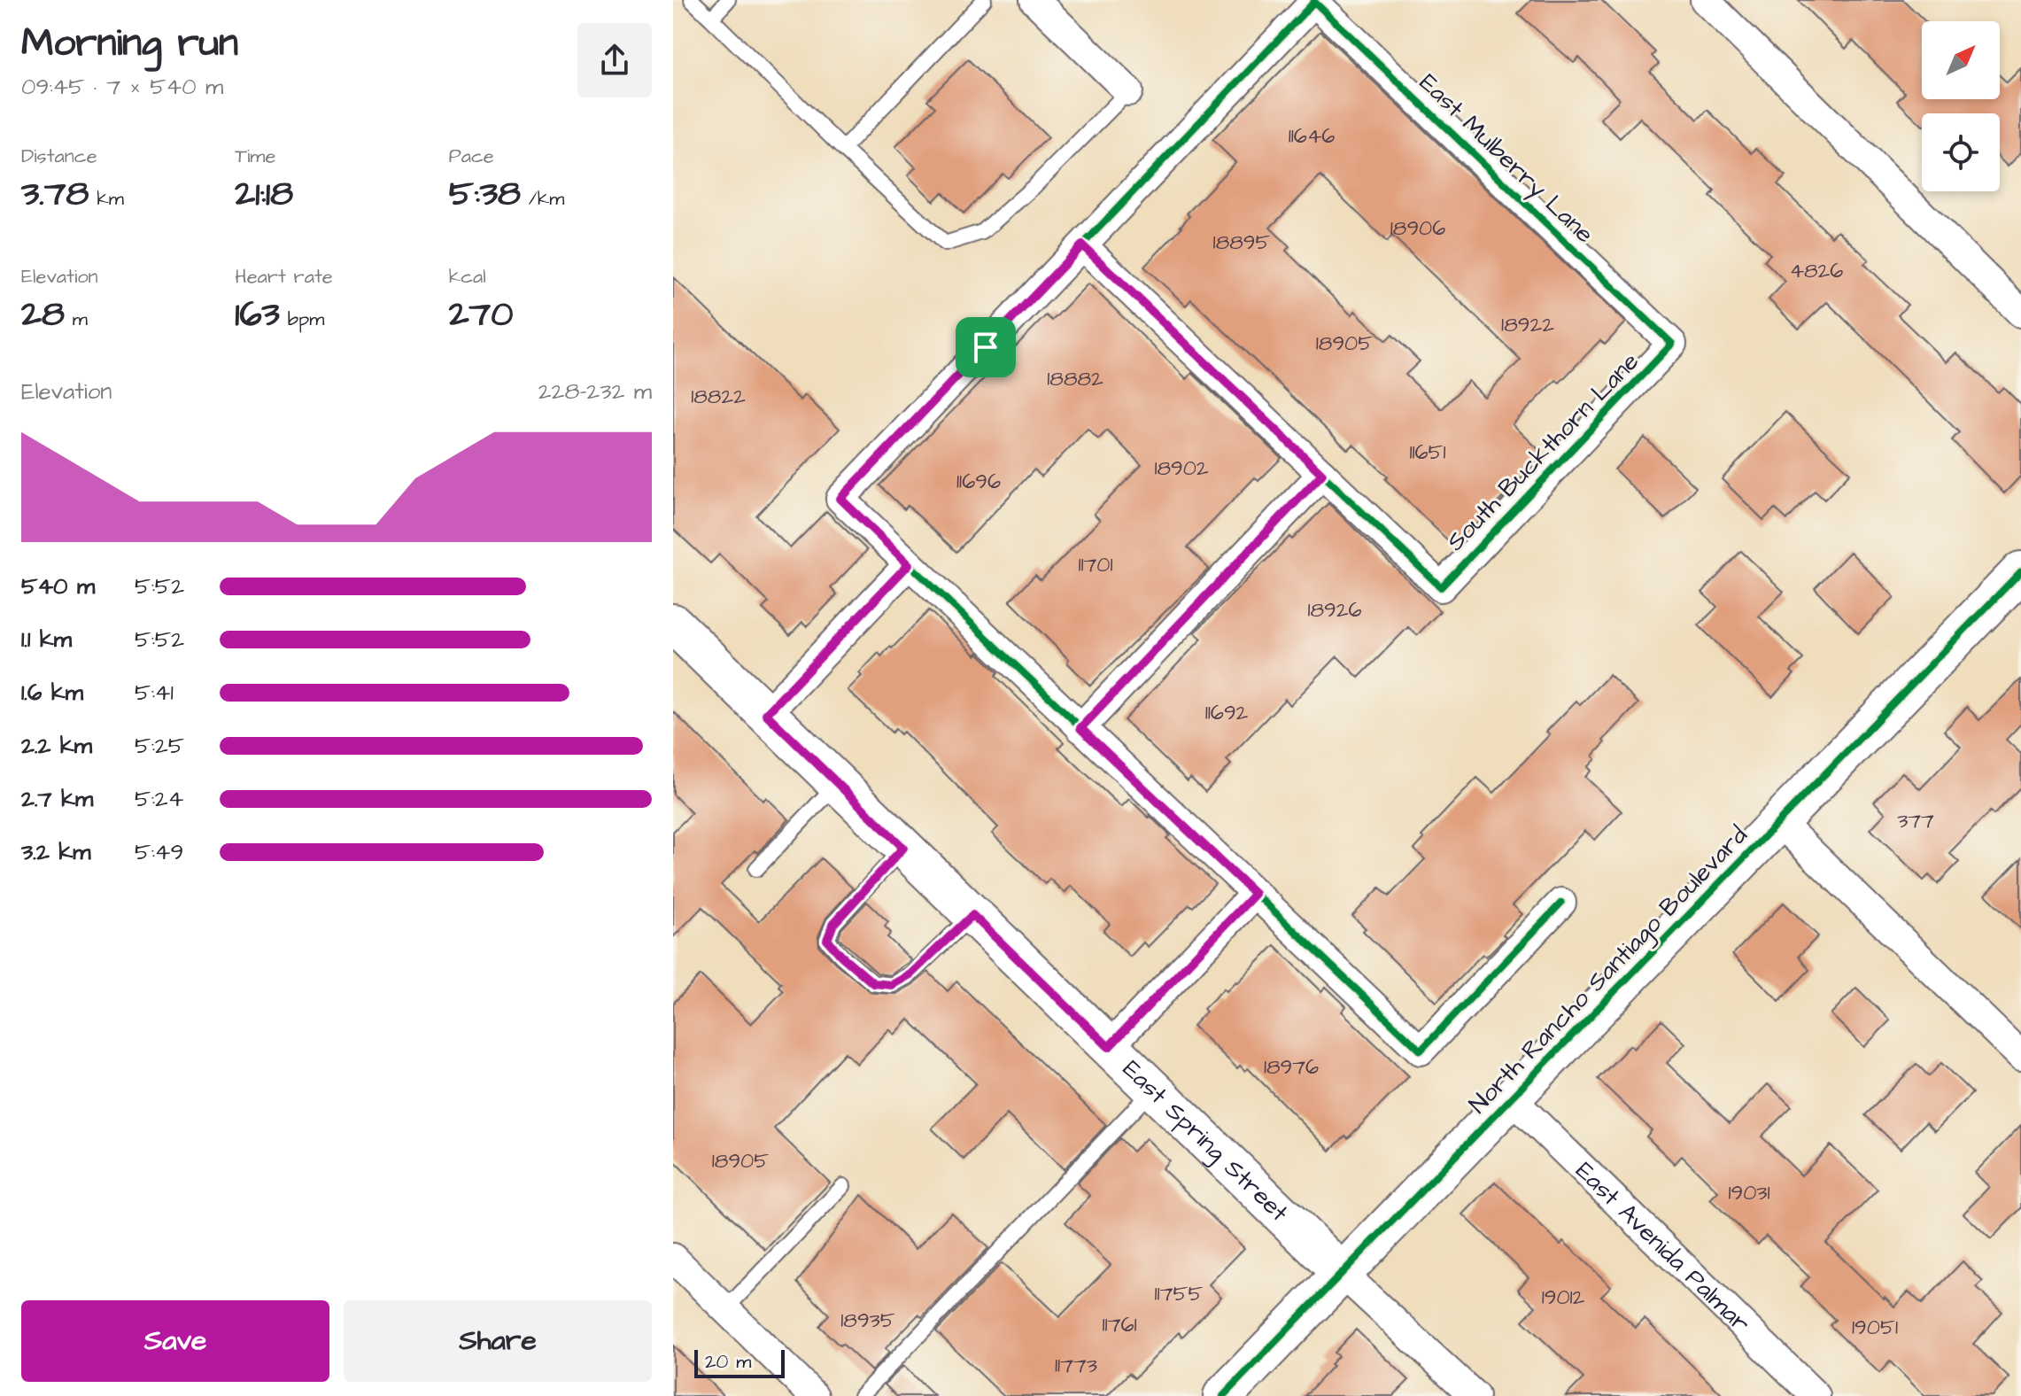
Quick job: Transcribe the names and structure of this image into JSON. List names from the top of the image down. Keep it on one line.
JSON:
{"streets":{"street":["East Mulberry Lane","South Buckthorn Lane","North Rancho Santiago Boulevard","East Spring Street","East Avenida Palmar"]},"crossings":[["East Mulberry Lane","South Buckthorn Lane"],["North Rancho Santiago Boulevard","East Spring Street"],["North Rancho Santiago Boulevard","East Avenida Palmar"]],"house_numbers":["11646","18906","18895","4826","18922","18905","18882","18822","11651","18902","11696","11701","18926","11692","377","18976","18905","19031","11755","19012","18935","11761","19051","11773"],"scale_bar":"20 m","north":"top right","page":{"heading":["Morning run","09:45 · 7 × 540 m"],"stats":[["Distance","3.78 km"],["Time","21:18"],["Pace","5:38 /km"],["Elevation","28 m"],["Heart rate","163 bpm"],["kcal","270"]],"chart":["Elevation","228–232 m"],"list":[{"name":"540 m","note":"5:52"},{"name":"1.1 km","note":"5:52"},{"name":"1.6 km","note":"5:41"},{"name":"2.2 km","note":"5:25"},{"name":"2.7 km","note":"5:24"},{"name":"3.2 km","note":"5:49"}],"buttons":["Save","Share"],"scale":"20 m"}}
